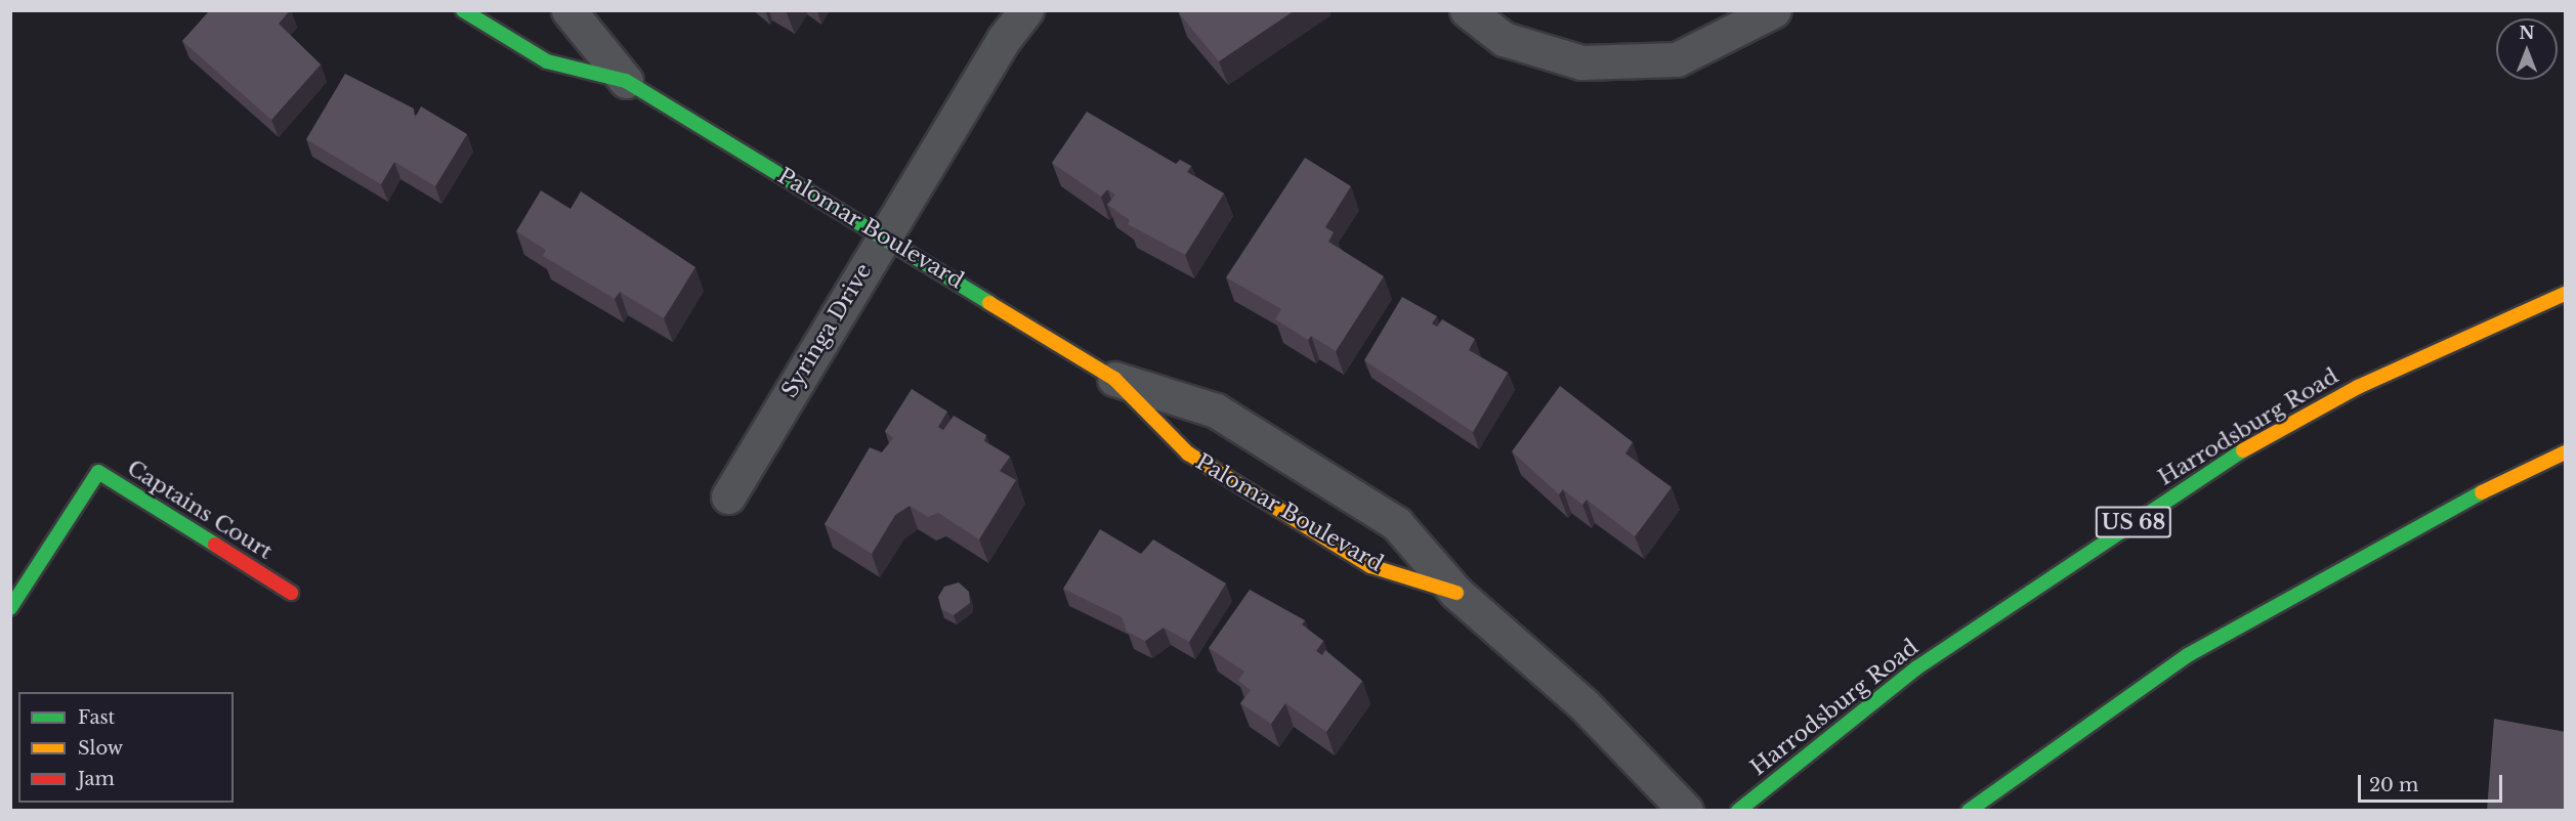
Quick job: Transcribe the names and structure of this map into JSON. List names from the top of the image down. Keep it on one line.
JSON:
{"streets":{"main road":["Palomar Boulevard","Harrodsburg Road","Captains Court","US 68"],"street":["Syringa Drive"]},"crossings":[["Palomar Boulevard","Syringa Drive"]],"legend":["Fast","Slow","Jam"],"scale_bar":"20 m","north":"top"}
